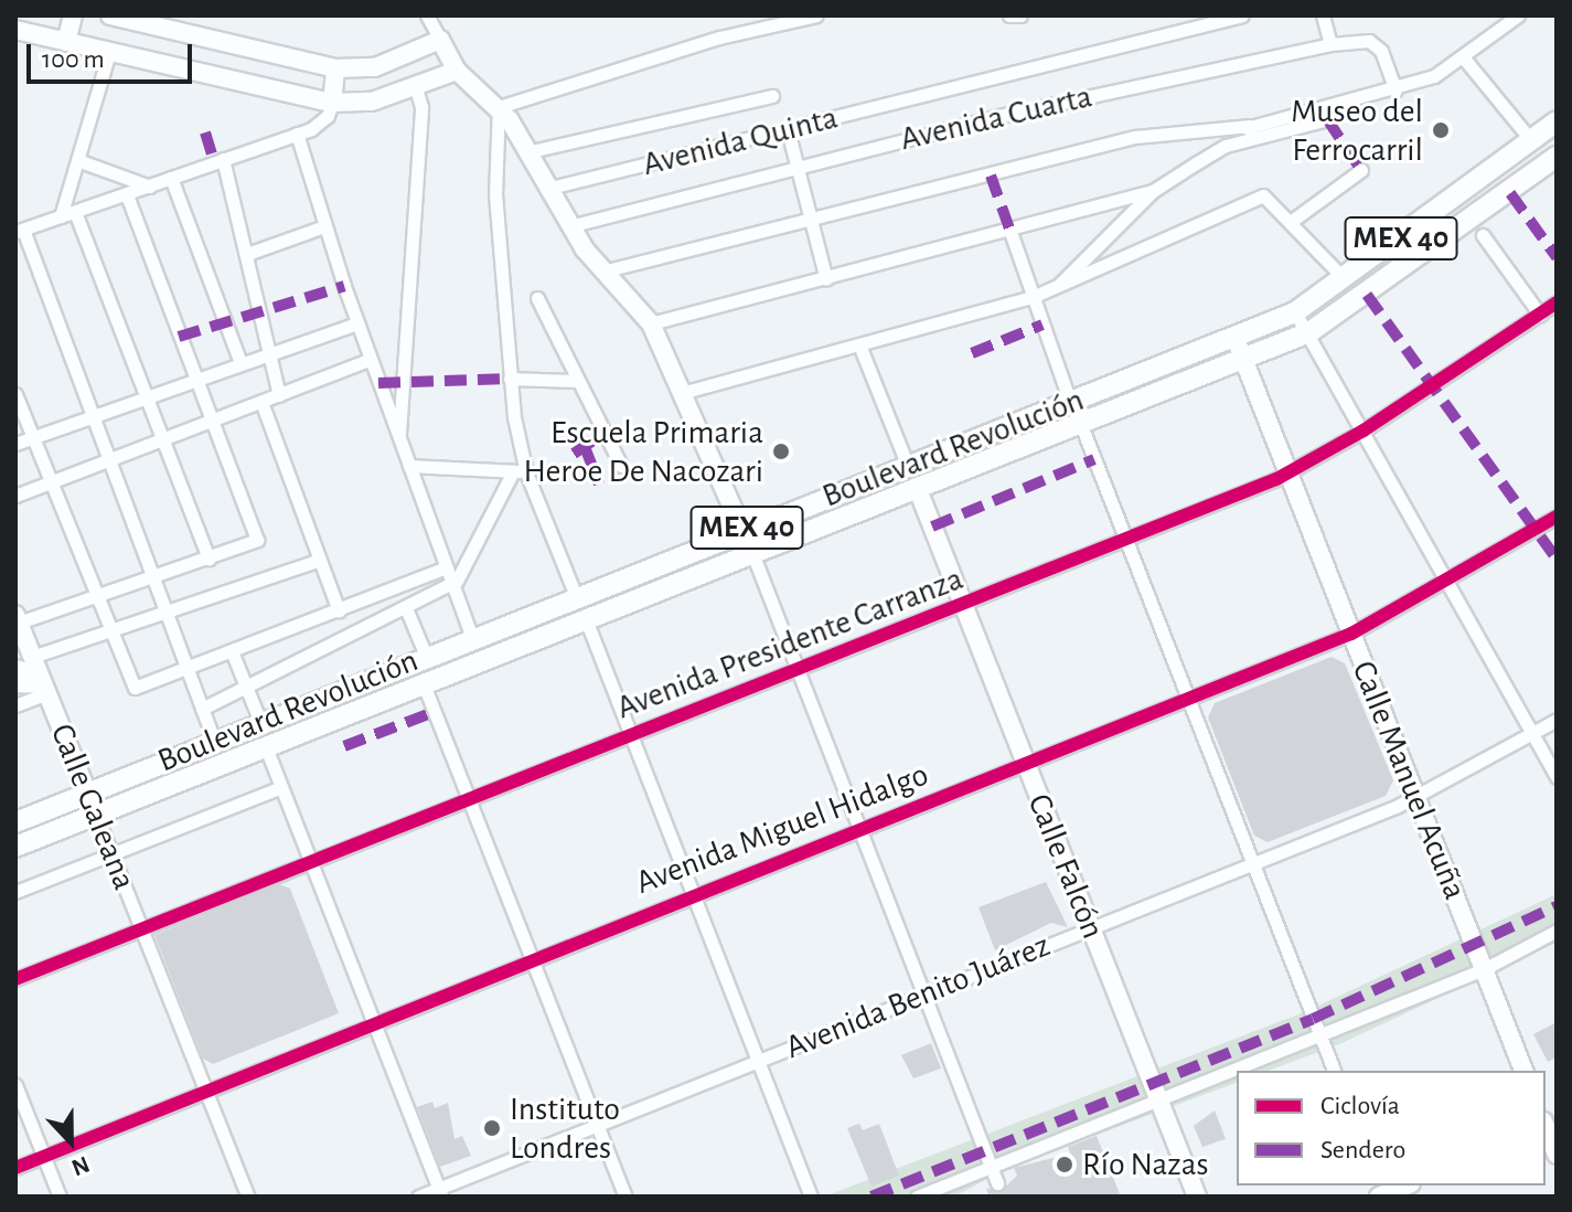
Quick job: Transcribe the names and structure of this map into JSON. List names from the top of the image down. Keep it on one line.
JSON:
{"streets":{"main road":["MEX 40","Boulevard Revolución"],"street":["Avenida Cuarta","Avenida Quinta","Avenida Presidente Carranza","Calle Manuel Acuña","Calle Galeana","Avenida Miguel Hidalgo","Calle Falcón","Avenida Benito Juárez"]},"crossings":[["MEX 40","Boulevard Revolución"],["MEX 40","Calle Manuel Acuña"],["MEX 40","Calle Galeana"],["MEX 40","Calle Falcón"],["Boulevard Revolución","Calle Manuel Acuña"],["Boulevard Revolución","Calle Galeana"],["Avenida Presidente Carranza","Calle Manuel Acuña"],["Avenida Presidente Carranza","Calle Galeana"],["Avenida Presidente Carranza","Calle Falcón"],["Calle Manuel Acuña","Avenida Miguel Hidalgo"],["Calle Manuel Acuña","Avenida Benito Juárez"],["Calle Galeana","Avenida Miguel Hidalgo"],["Avenida Miguel Hidalgo","Calle Falcón"],["Calle Falcón","Avenida Benito Juárez"]],"places":["Museo del Ferrocarril","Escuela Primaria Heroe De Nacozari","Instituto Londres","Río Nazas"],"legend":["Ciclovía","Sendero"],"scale_bar":"100 m","north":"bottom"}
